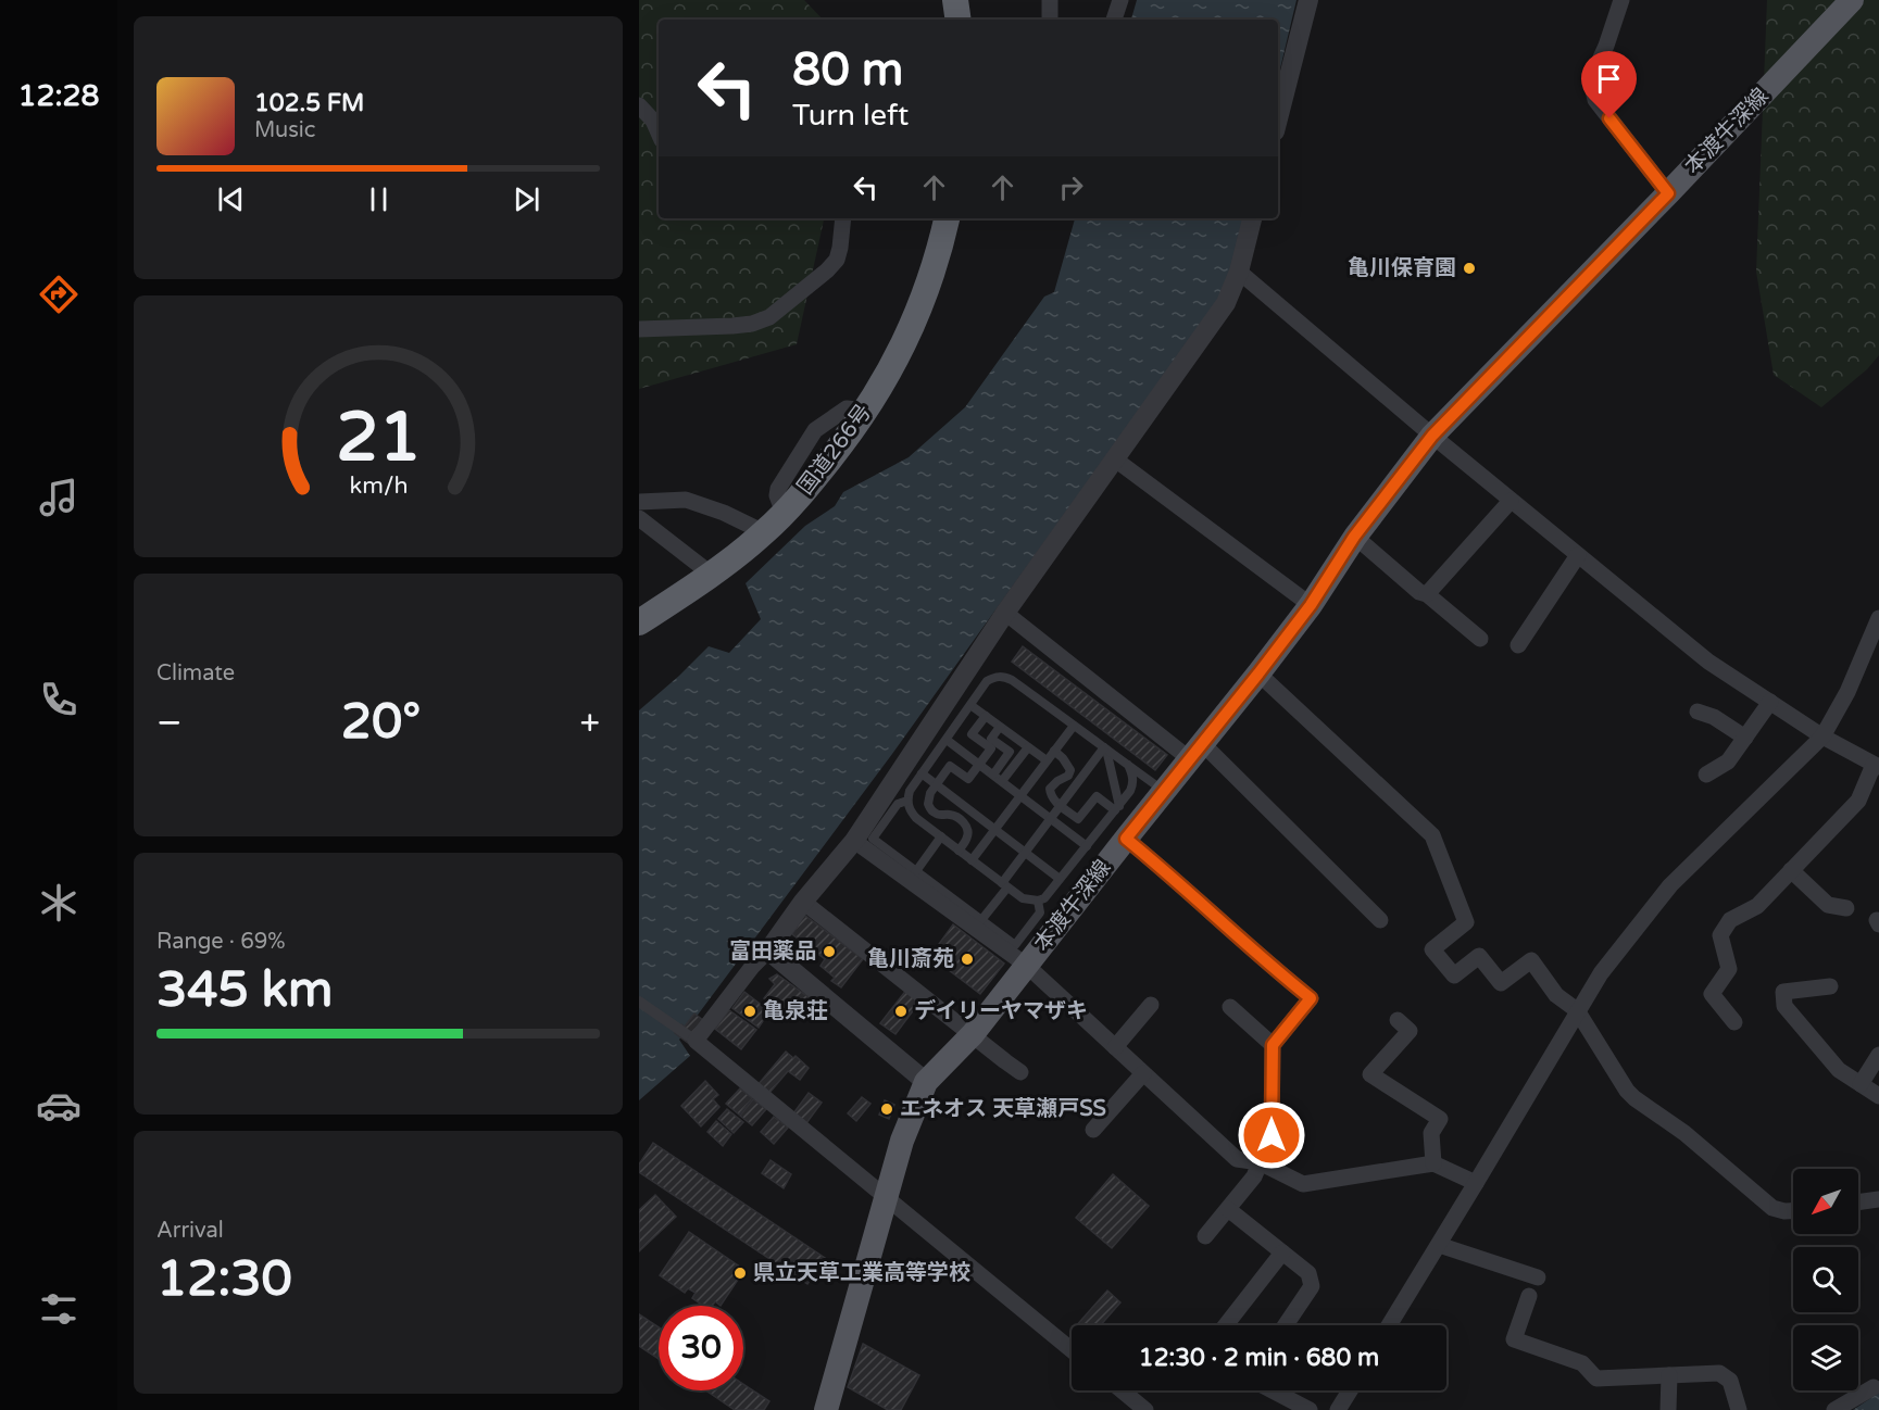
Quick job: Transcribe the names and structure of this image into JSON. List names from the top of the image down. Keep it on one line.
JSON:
{"streets":{"highway":["国道266号"],"main road":["本渡牛深線"]},"places":["亀川保育園","富田薬品","亀川斎苑","亀泉荘","デイリーヤマザキ","エネオス 天草瀬戸SS","県立天草工業高等学校"],"north":"bottom left","page":{"tabs":"12:28","turn":["80 m","Turn left"],"song":["102.5 FM","Music"],"tile":["Climate",["Range · 69%","345 km"],["Arrival","12:30"]],"heat":["−","20°","+"],"limit":"30","trip":"12:30 · 2 min · 680 m","gauge":["21","km/h"]}}
